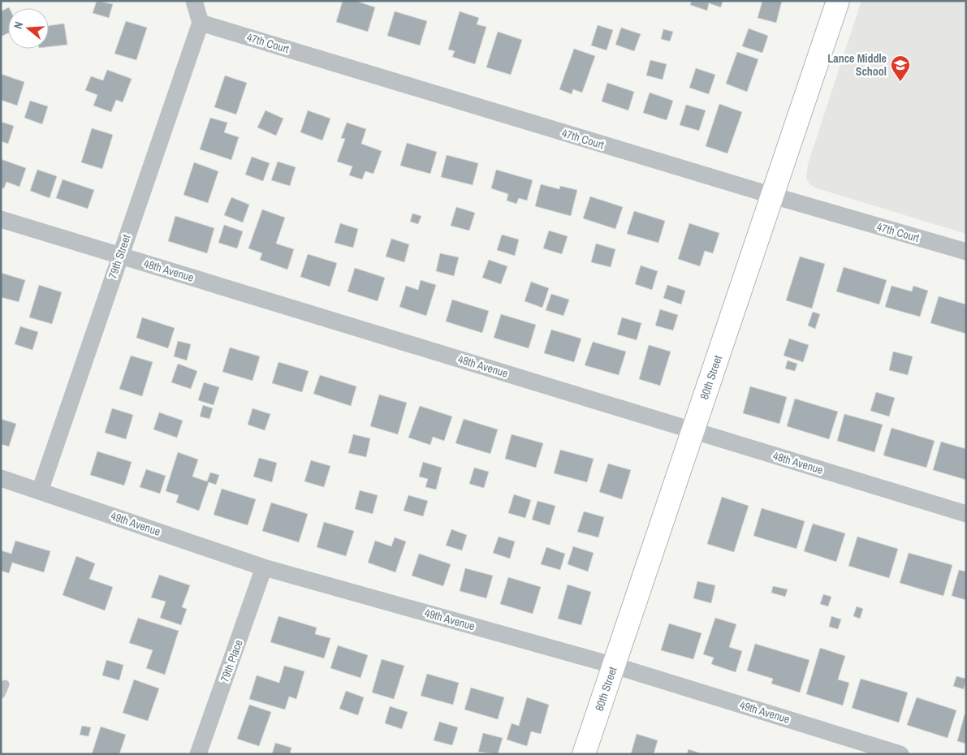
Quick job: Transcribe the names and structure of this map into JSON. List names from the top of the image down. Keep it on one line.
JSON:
{"streets":{"street":["47th Court","79th Street","48th Avenue","80th Street","49th Avenue","79th Place"]},"crossings":[["47th Court","79th Street"],["47th Court","80th Street"],["79th Street","48th Avenue"],["79th Street","49th Avenue"],["48th Avenue","80th Street"],["80th Street","49th Avenue"],["49th Avenue","79th Place"]],"places":{"school or university":["Lance Middle School"]},"north":"left"}
